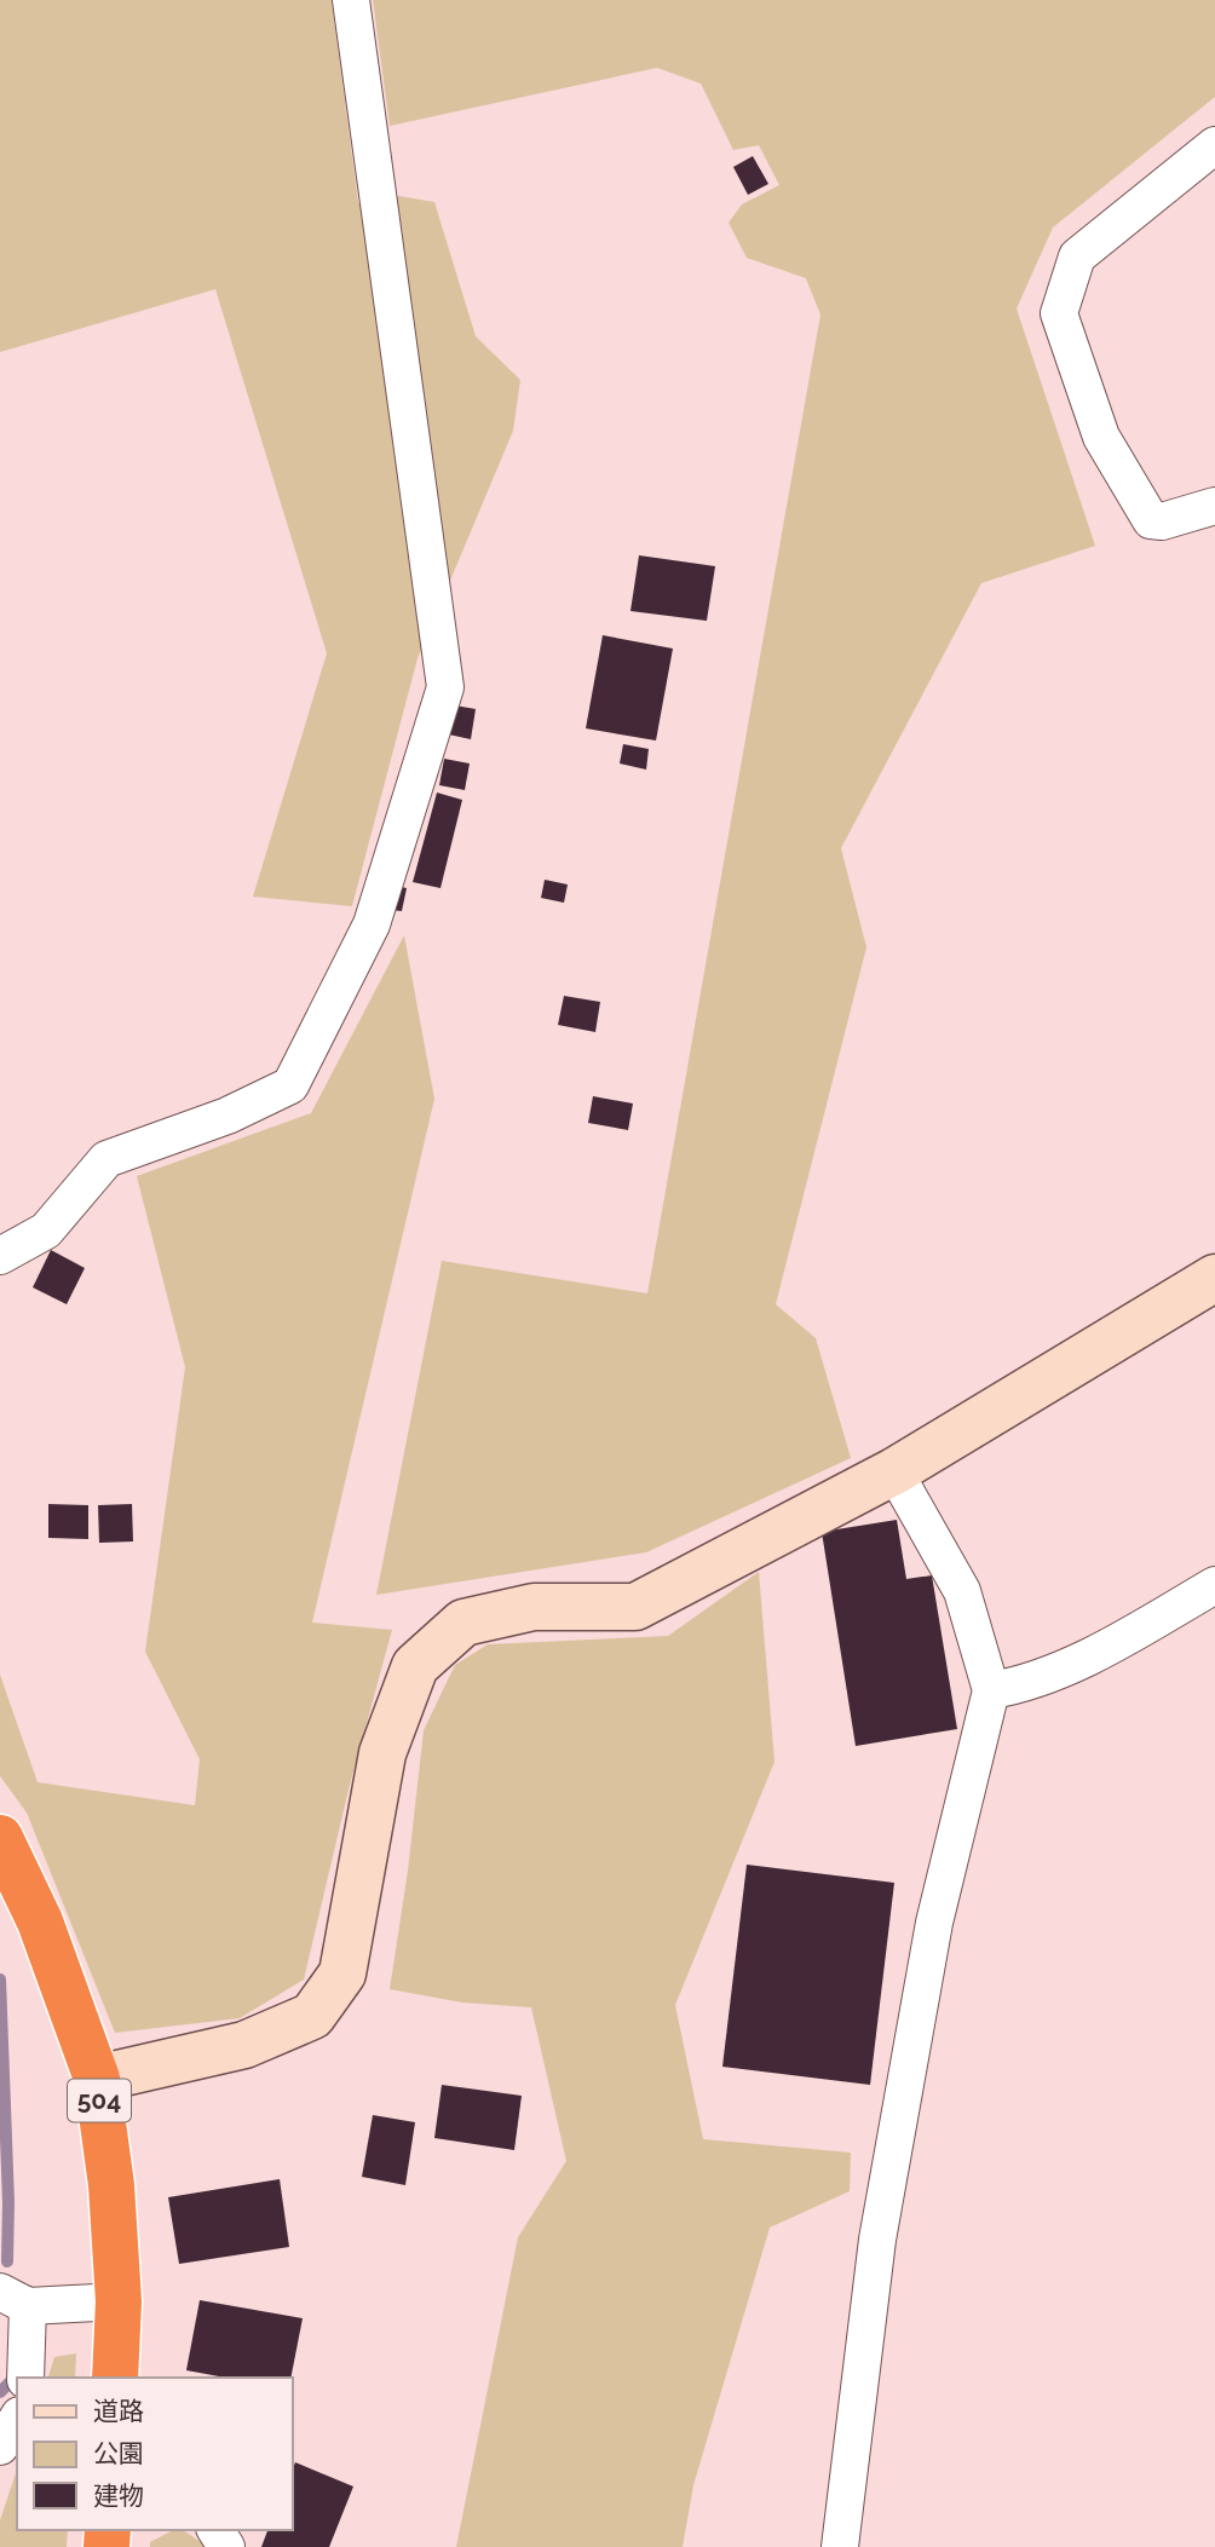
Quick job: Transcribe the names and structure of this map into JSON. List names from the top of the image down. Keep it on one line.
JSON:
{"streets":{"highway":["504"]},"legend":["道路","公園","建物"]}
